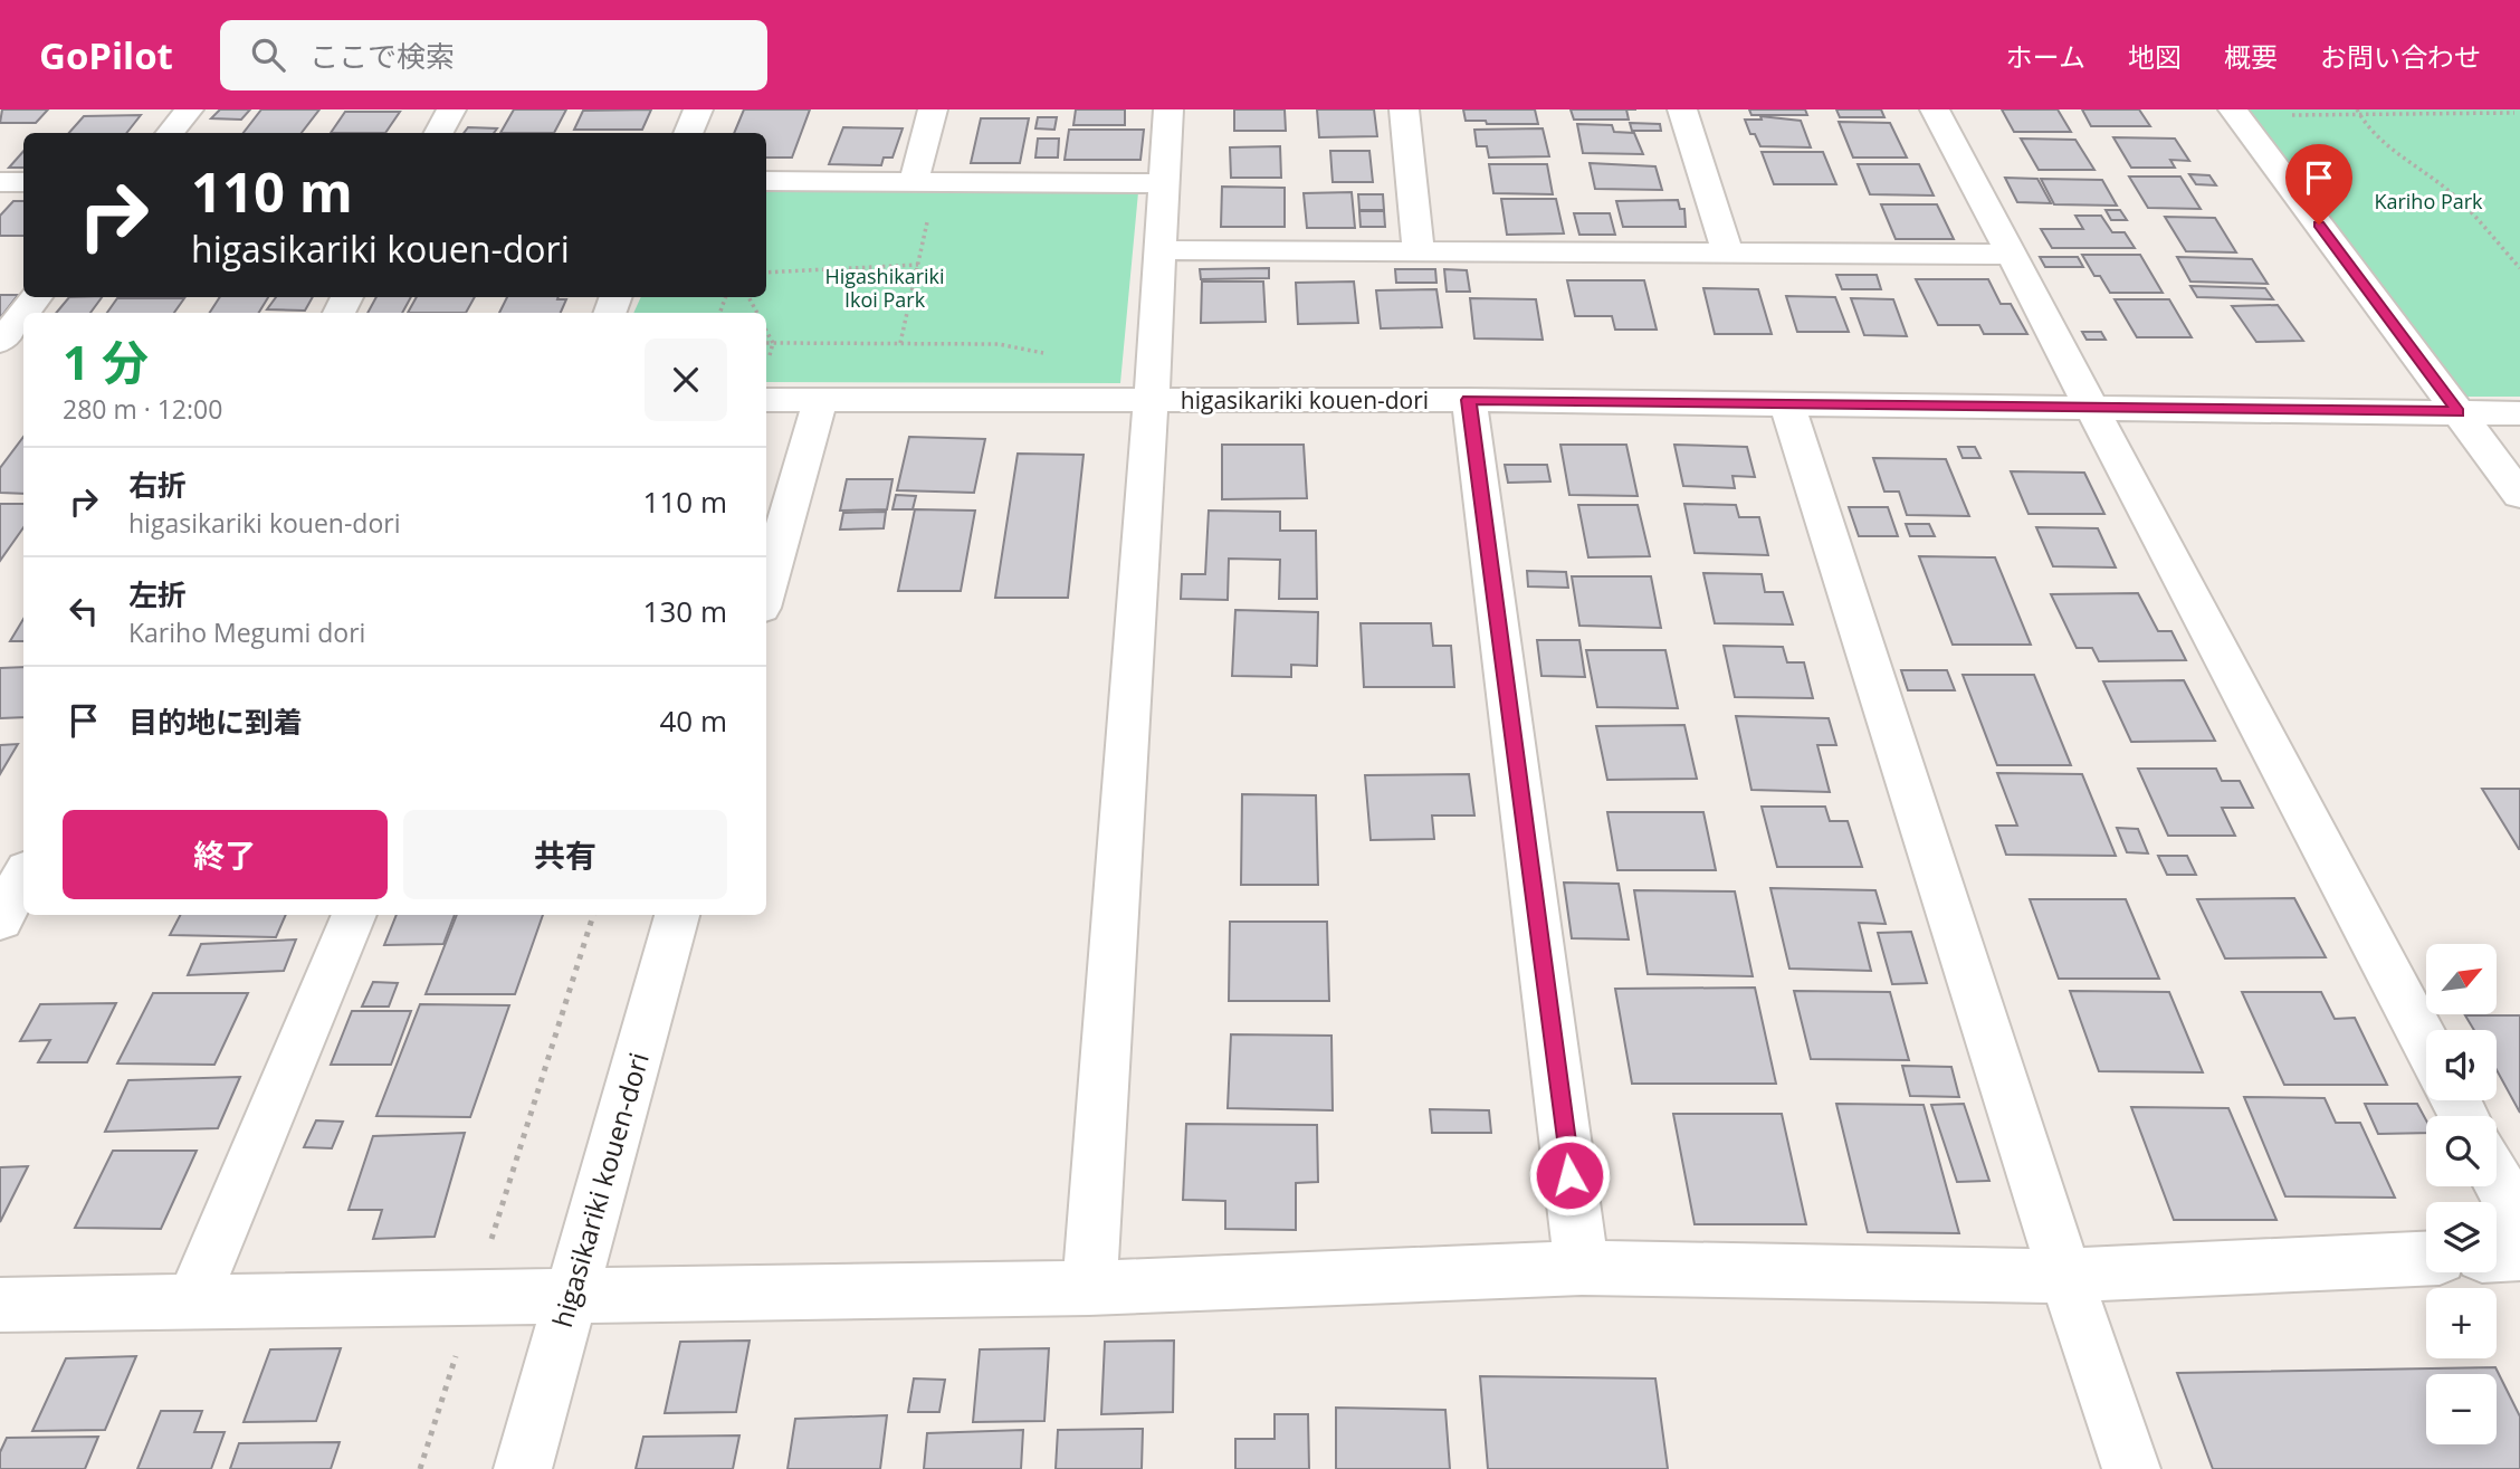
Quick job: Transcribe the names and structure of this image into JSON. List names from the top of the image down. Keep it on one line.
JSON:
{"streets":{"street":["higasikariki kouen-dori"]},"parks":["Kariho Park","Higashikariki Ikoi Park"],"north":"top right","page":{"header":"GoPilot","search":"ここで検索","nav":["ホーム","地図","概要","お問い合わせ"],"turn":["110 m","higasikariki kouen-dori"],"heading":["1 分","280 m · 12:00"],"list":[{"name":"右折","note":"higasikariki kouen-dori","value":"110 m"},{"name":"左折","note":"Kariho Megumi dori","value":"130 m"},{"name":"目的地に到着","value":"40 m"}],"buttons":["終了","共有"],"map_buttons":["+","−"]}}
